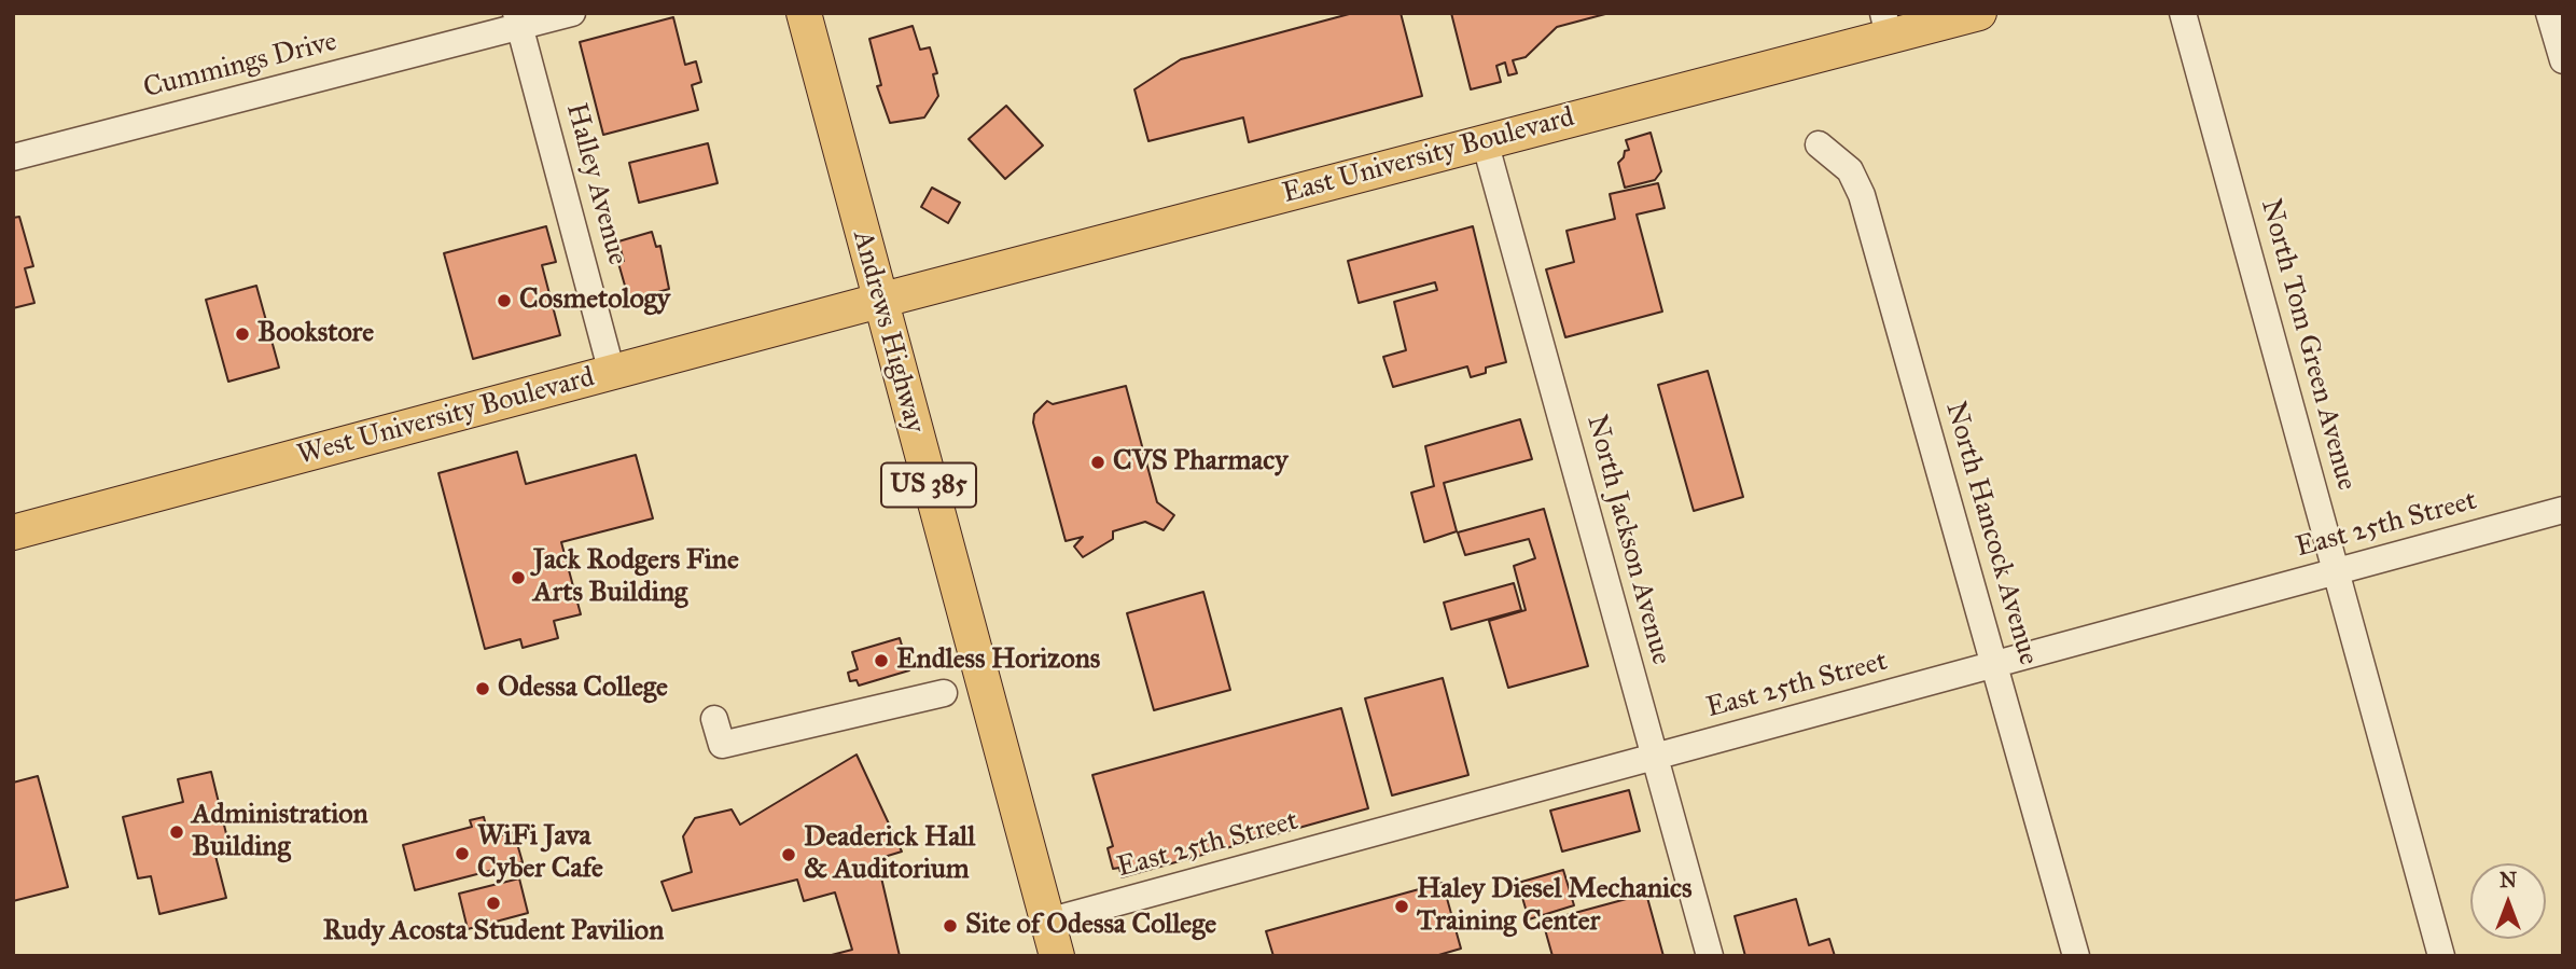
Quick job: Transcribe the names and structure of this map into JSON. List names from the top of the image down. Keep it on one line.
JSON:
{"streets":{"main road":["East University Boulevard","Andrews Highway","West University Boulevard","US 385"],"street":["Cummings Drive","Halley Avenue","North Tom Green Avenue","East 25th Street","North Hancock Avenue","North Jackson Avenue"]},"crossings":[["Cummings Drive","Halley Avenue"],["East University Boulevard","Andrews Highway"],["East University Boulevard","West University Boulevard"],["East University Boulevard","North Jackson Avenue"],["Halley Avenue","West University Boulevard"],["Andrews Highway","West University Boulevard"],["Andrews Highway","East 25th Street"],["North Tom Green Avenue","East 25th Street"],["East 25th Street","North Hancock Avenue"],["East 25th Street","North Jackson Avenue"]],"places":["Cosmetology","Bookstore","CVS Pharmacy","Jack Rodgers Fine Arts Building","Endless Horizons","Odessa College","Administration Building","WiFi Java Cyber Cafe","Deaderick Hall & Auditorium","Rudy Acosta Student Pavilion","Haley Diesel Mechanics Training Center","Site of Odessa College"],"north":"top"}
